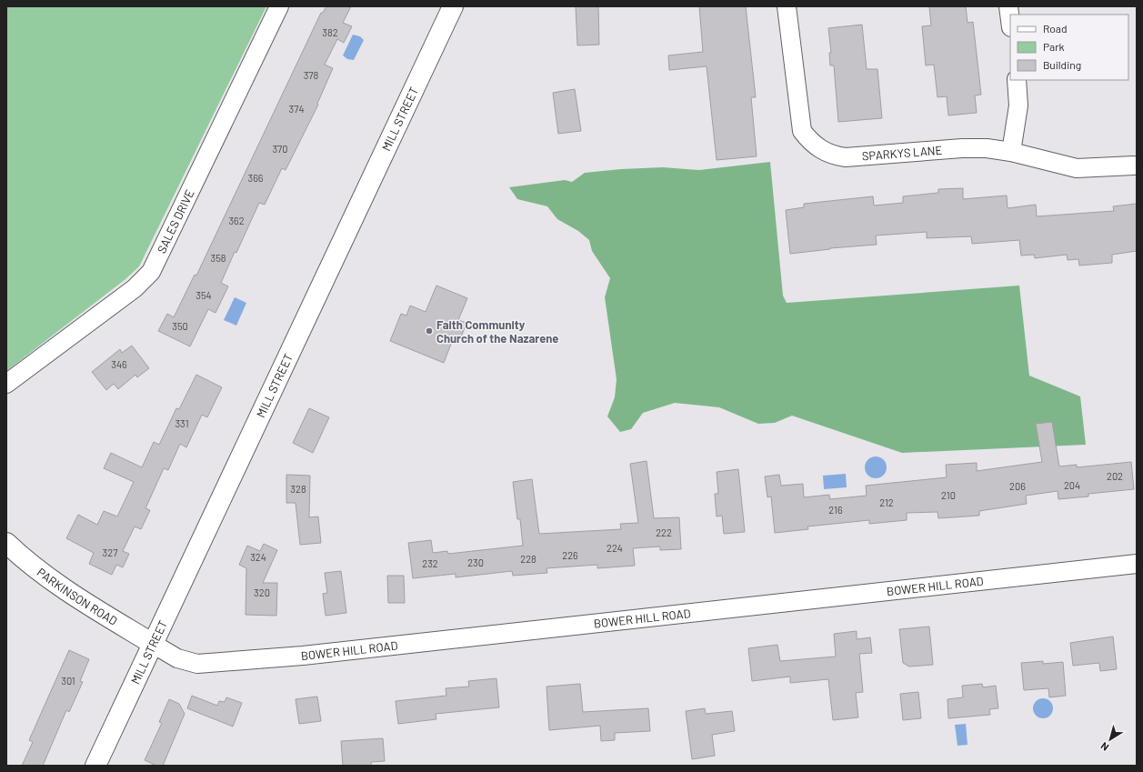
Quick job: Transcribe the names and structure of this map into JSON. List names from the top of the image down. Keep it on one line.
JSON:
{"streets":{"main road":["MILL STREET","PARKINSON ROAD"],"street":["SPARKYS LANE","SALES DRIVE","BOWER HILL ROAD"]},"crossings":[["MILL STREET","BOWER HILL ROAD"],["MILL STREET","PARKINSON ROAD"],["BOWER HILL ROAD","PARKINSON ROAD"]],"places":["Faith Community Church of the Nazarene"],"house_numbers":["382","378","374","370","366","362","358","354","350","346","331","202","204","206","328","210","212","216","222","224","327","226","324","228","230","232","320","301"],"legend":["Road","Park","Building"],"north":"bottom left"}
